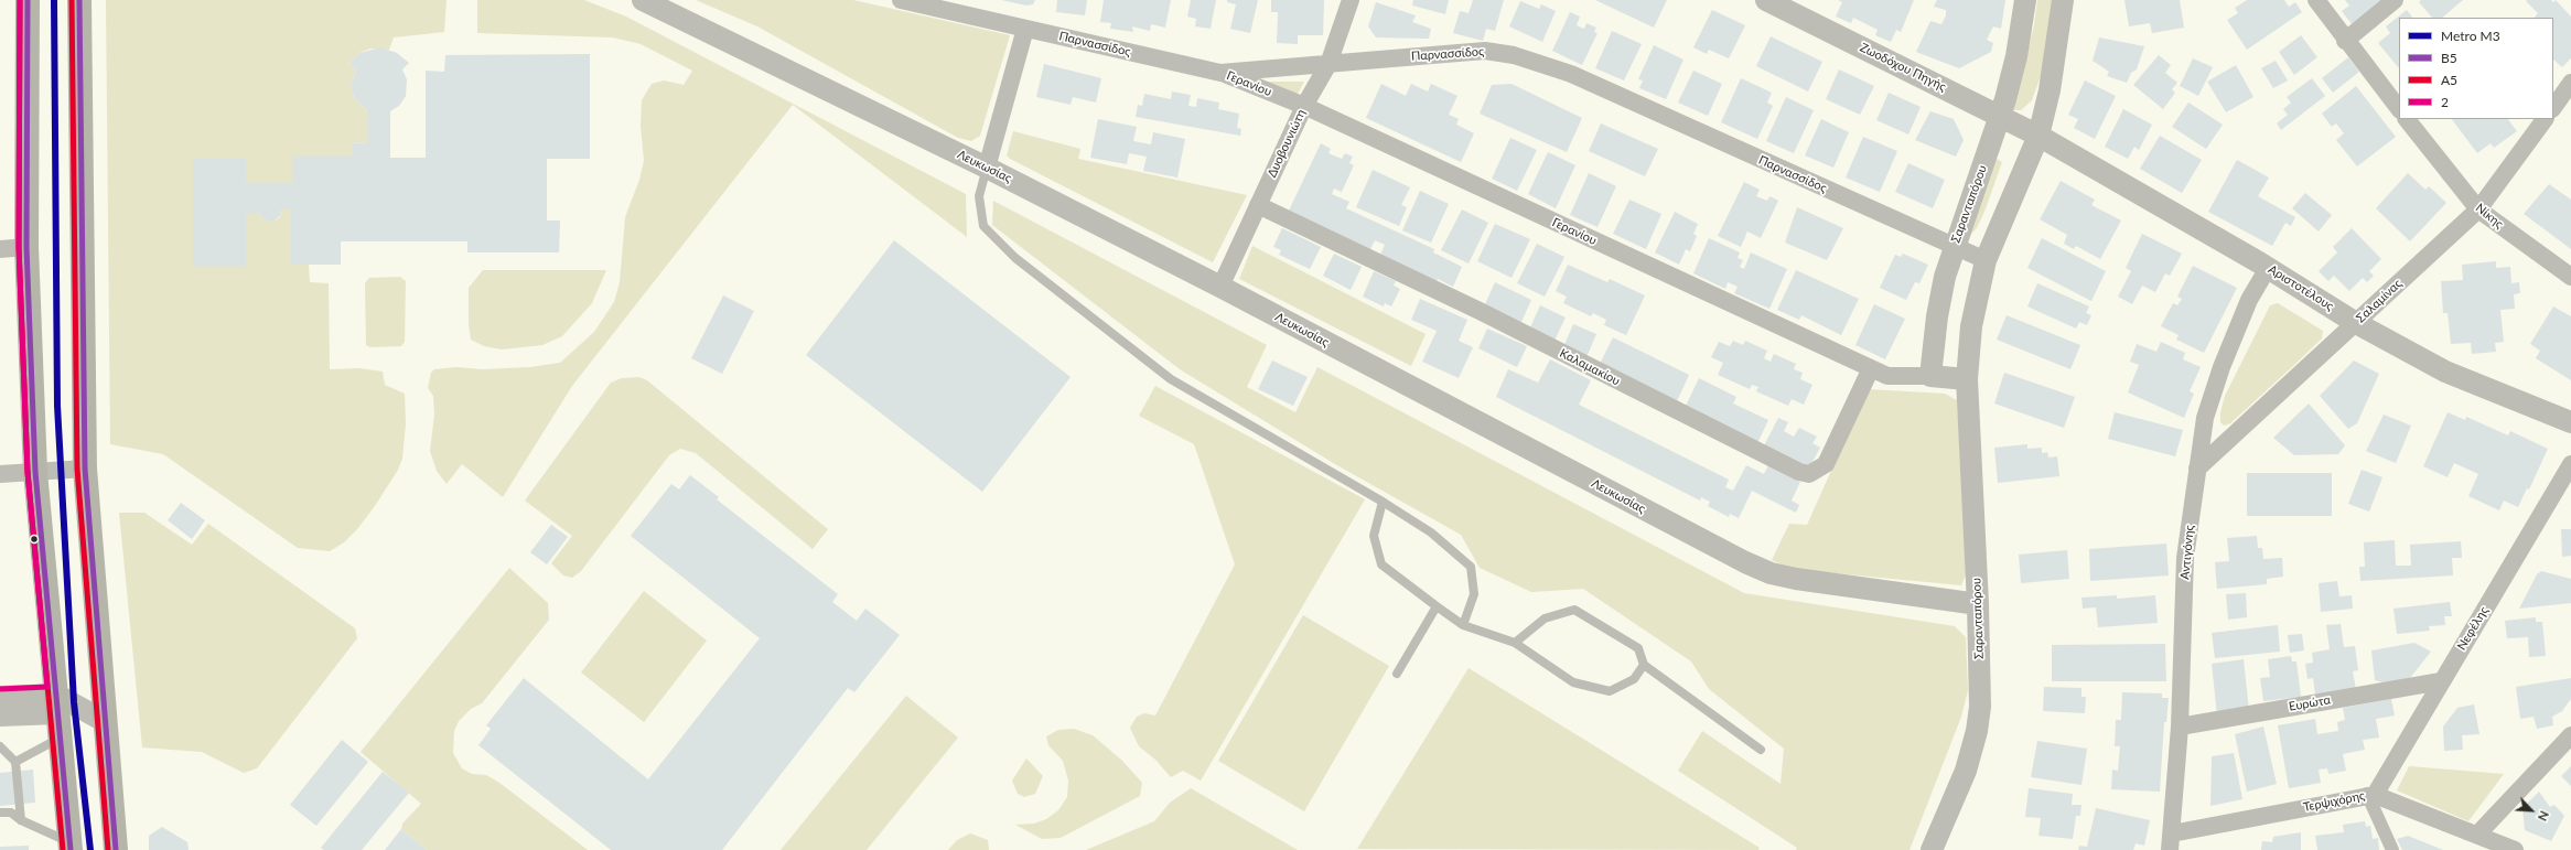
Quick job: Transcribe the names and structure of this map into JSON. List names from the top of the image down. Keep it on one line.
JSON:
{"streets":{"street":["Παρνασσίδος","Ζωοδόχου Πηγής","Γερανίου","Δυοβουνιώτη","Λευκωσίας","Σαρανταπόρου","Νίκης","Αριστοτέλους","Σαλαμίνας","Καλαμακίου","Αντιγόνης","Νεφέλης","Ευρώτα","Τερψιχόρης"]},"crossings":[["Παρνασσίδος","Γερανίου"],["Παρνασσίδος","Δυοβουνιώτη"],["Παρνασσίδος","Σαρανταπόρου"],["Ζωοδόχου Πηγής","Σαρανταπόρου"],["Ζωοδόχου Πηγής","Αριστοτέλους"],["Γερανίου","Δυοβουνιώτη"],["Γερανίου","Σαρανταπόρου"],["Γερανίου","Καλαμακίου"],["Δυοβουνιώτη","Λευκωσίας"],["Δυοβουνιώτη","Καλαμακίου"],["Λευκωσίας","Σαρανταπόρου"],["Σαρανταπόρου","Αριστοτέλους"],["Νίκης","Σαλαμίνας"],["Αριστοτέλους","Σαλαμίνας"],["Αριστοτέλους","Αντιγόνης"],["Σαλαμίνας","Αντιγόνης"],["Αντιγόνης","Ευρώτα"],["Αντιγόνης","Τερψιχόρης"],["Νεφέλης","Ευρώτα"],["Νεφέλης","Τερψιχόρης"]],"lines":["metro line Μ3","transit line Β5","transit line A5","transit line 2"],"legend":["Metro Μ3","Β5","A5","2"],"north":"bottom right"}
